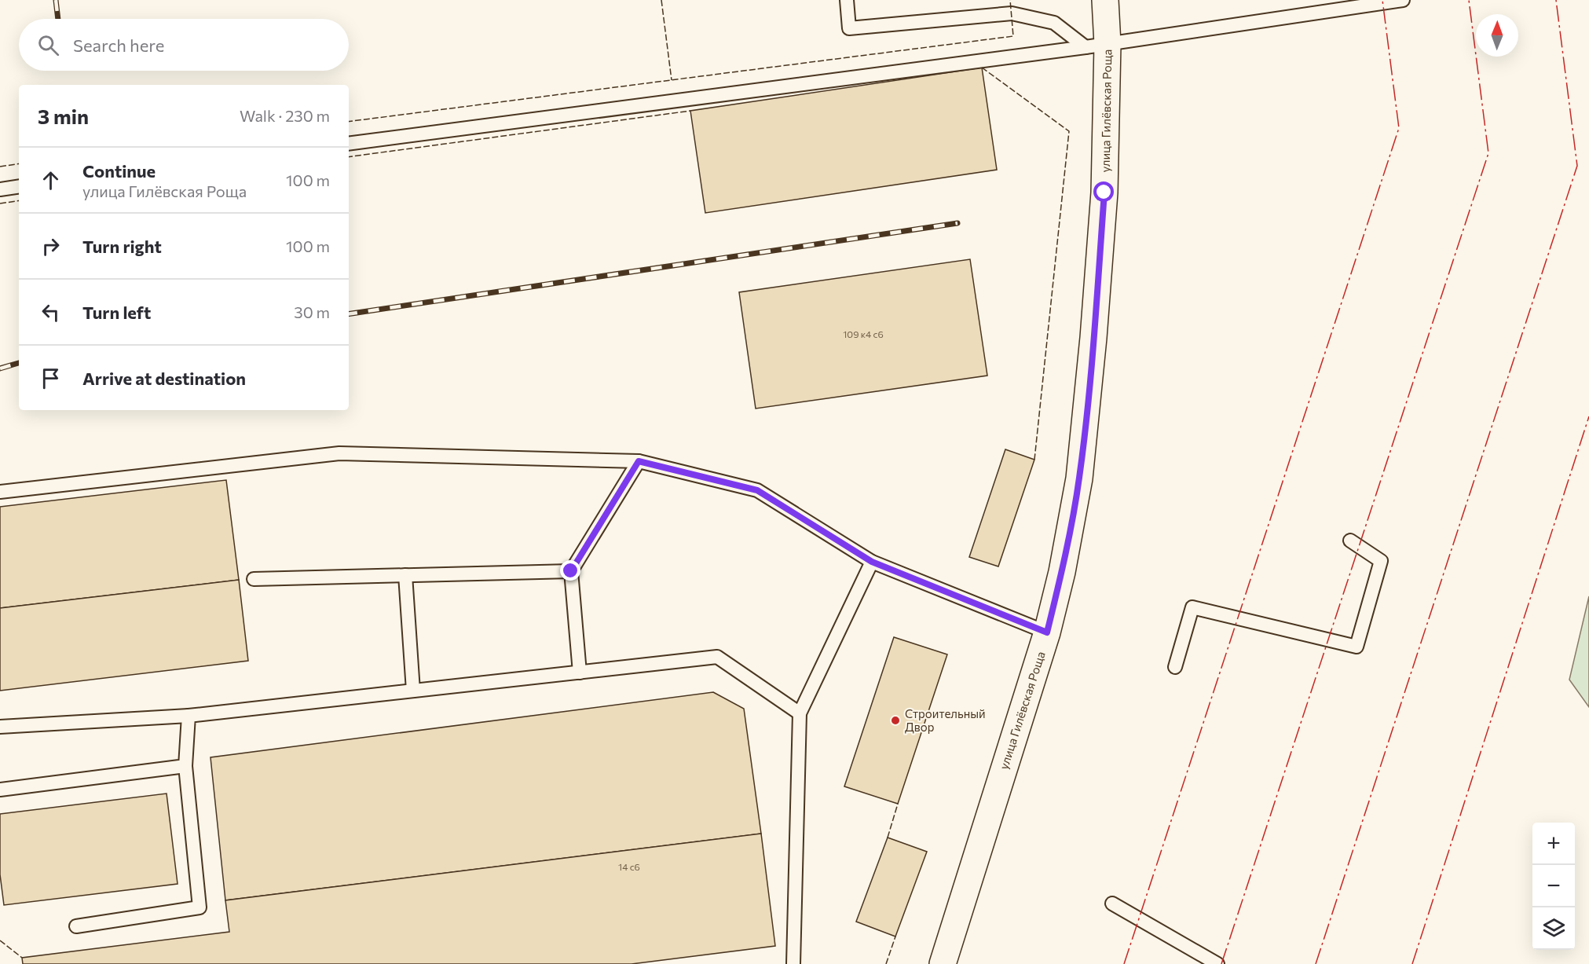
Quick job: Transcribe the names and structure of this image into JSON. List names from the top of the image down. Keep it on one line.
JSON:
{"streets":{"street":["улица Гилёвская Роща"]},"places":["Строительный Двор"],"house_numbers":["109 к4 с6","14 с6"],"north":"top","page":{"search":"Search here","heading":["3 min","Walk · 230 m"],"list":[["Continue","улица Гилёвская Роща","100 m"],["Turn right","100 m"],["Turn left","30 m"],"Arrive at destination"],"map_buttons":["+","−"]}}
